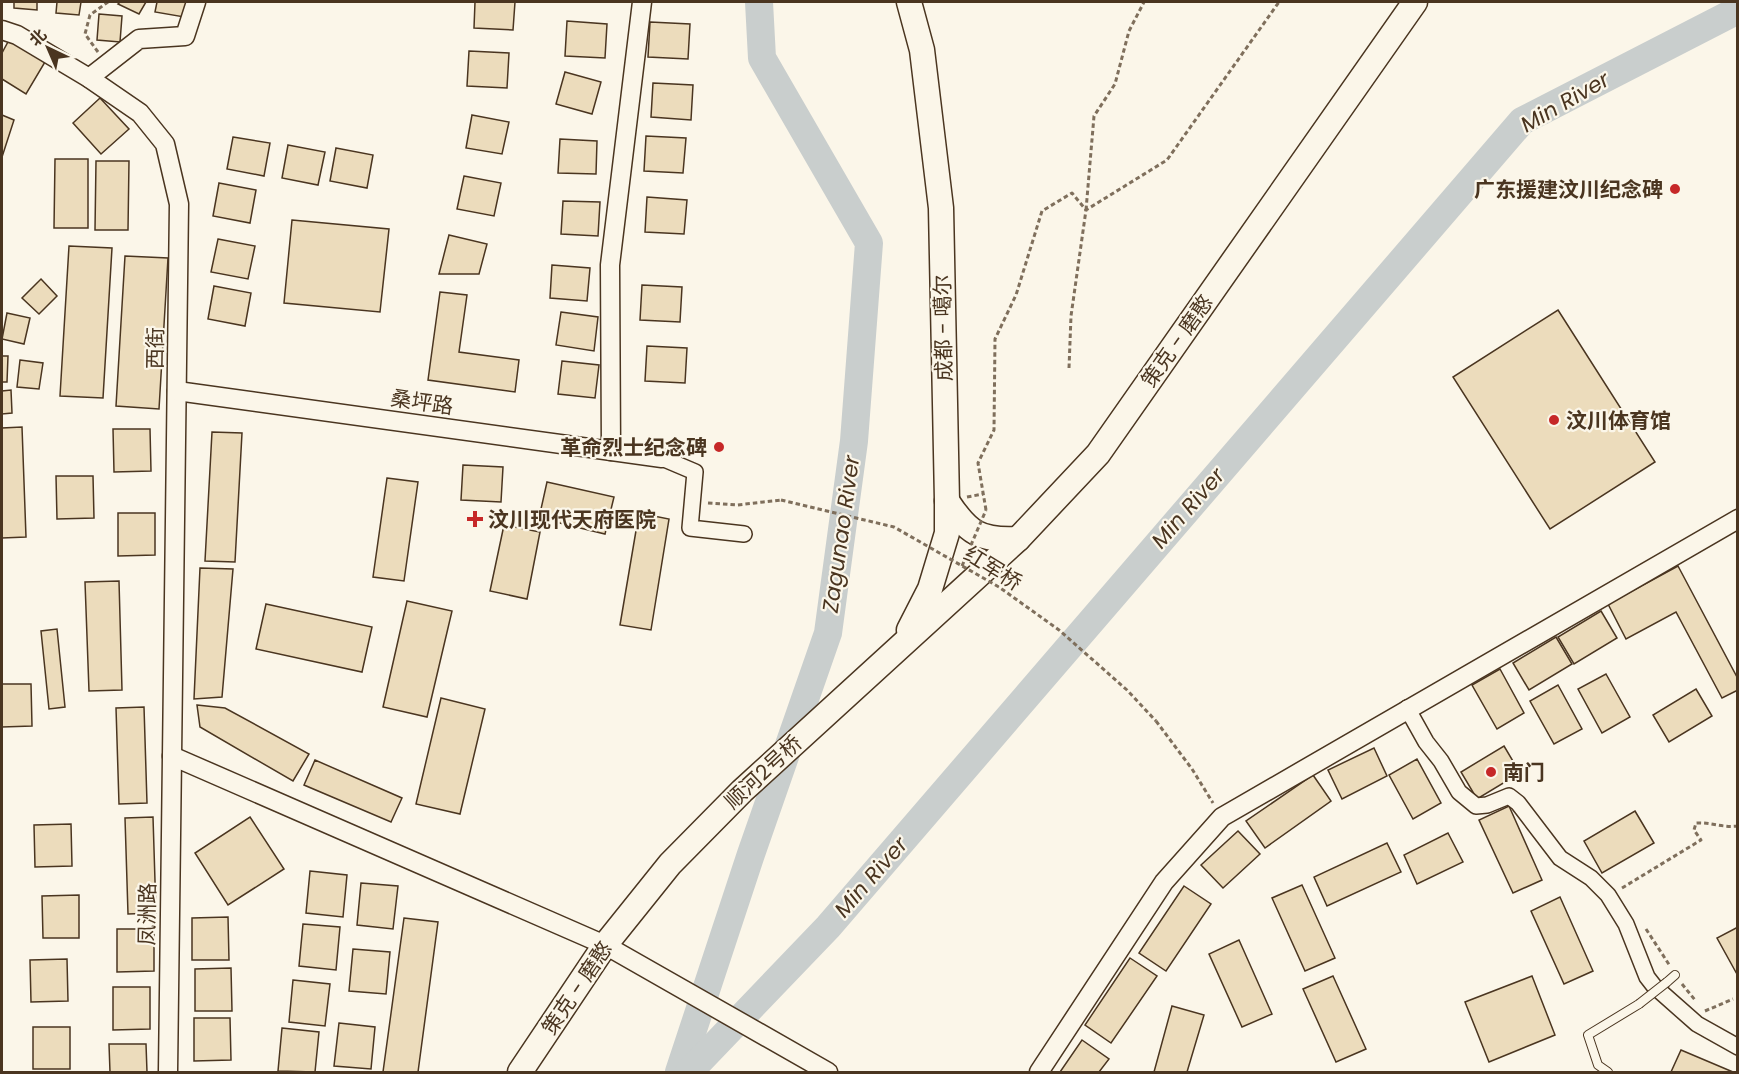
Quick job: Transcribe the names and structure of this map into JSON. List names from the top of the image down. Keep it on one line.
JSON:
{"streets":{"highway":["成都 - 噶尔","策克 - 磨憨","顺河2号桥"],"street":["西街","桑坪路","凤洲路"],"path":["红军桥"]},"crossings":[["成都 - 噶尔","策克 - 磨憨"],["成都 - 噶尔","顺河2号桥"],["策克 - 磨憨","顺河2号桥"],["西街","桑坪路"],["西街","凤洲路"]],"water":["Min River","Zagunao River"],"places":{"other":["广东援建汶川纪念碑","汶川体育馆","革命烈士纪念碑","南门"],"health":["汶川现代天府医院"]},"north":"top left"}
